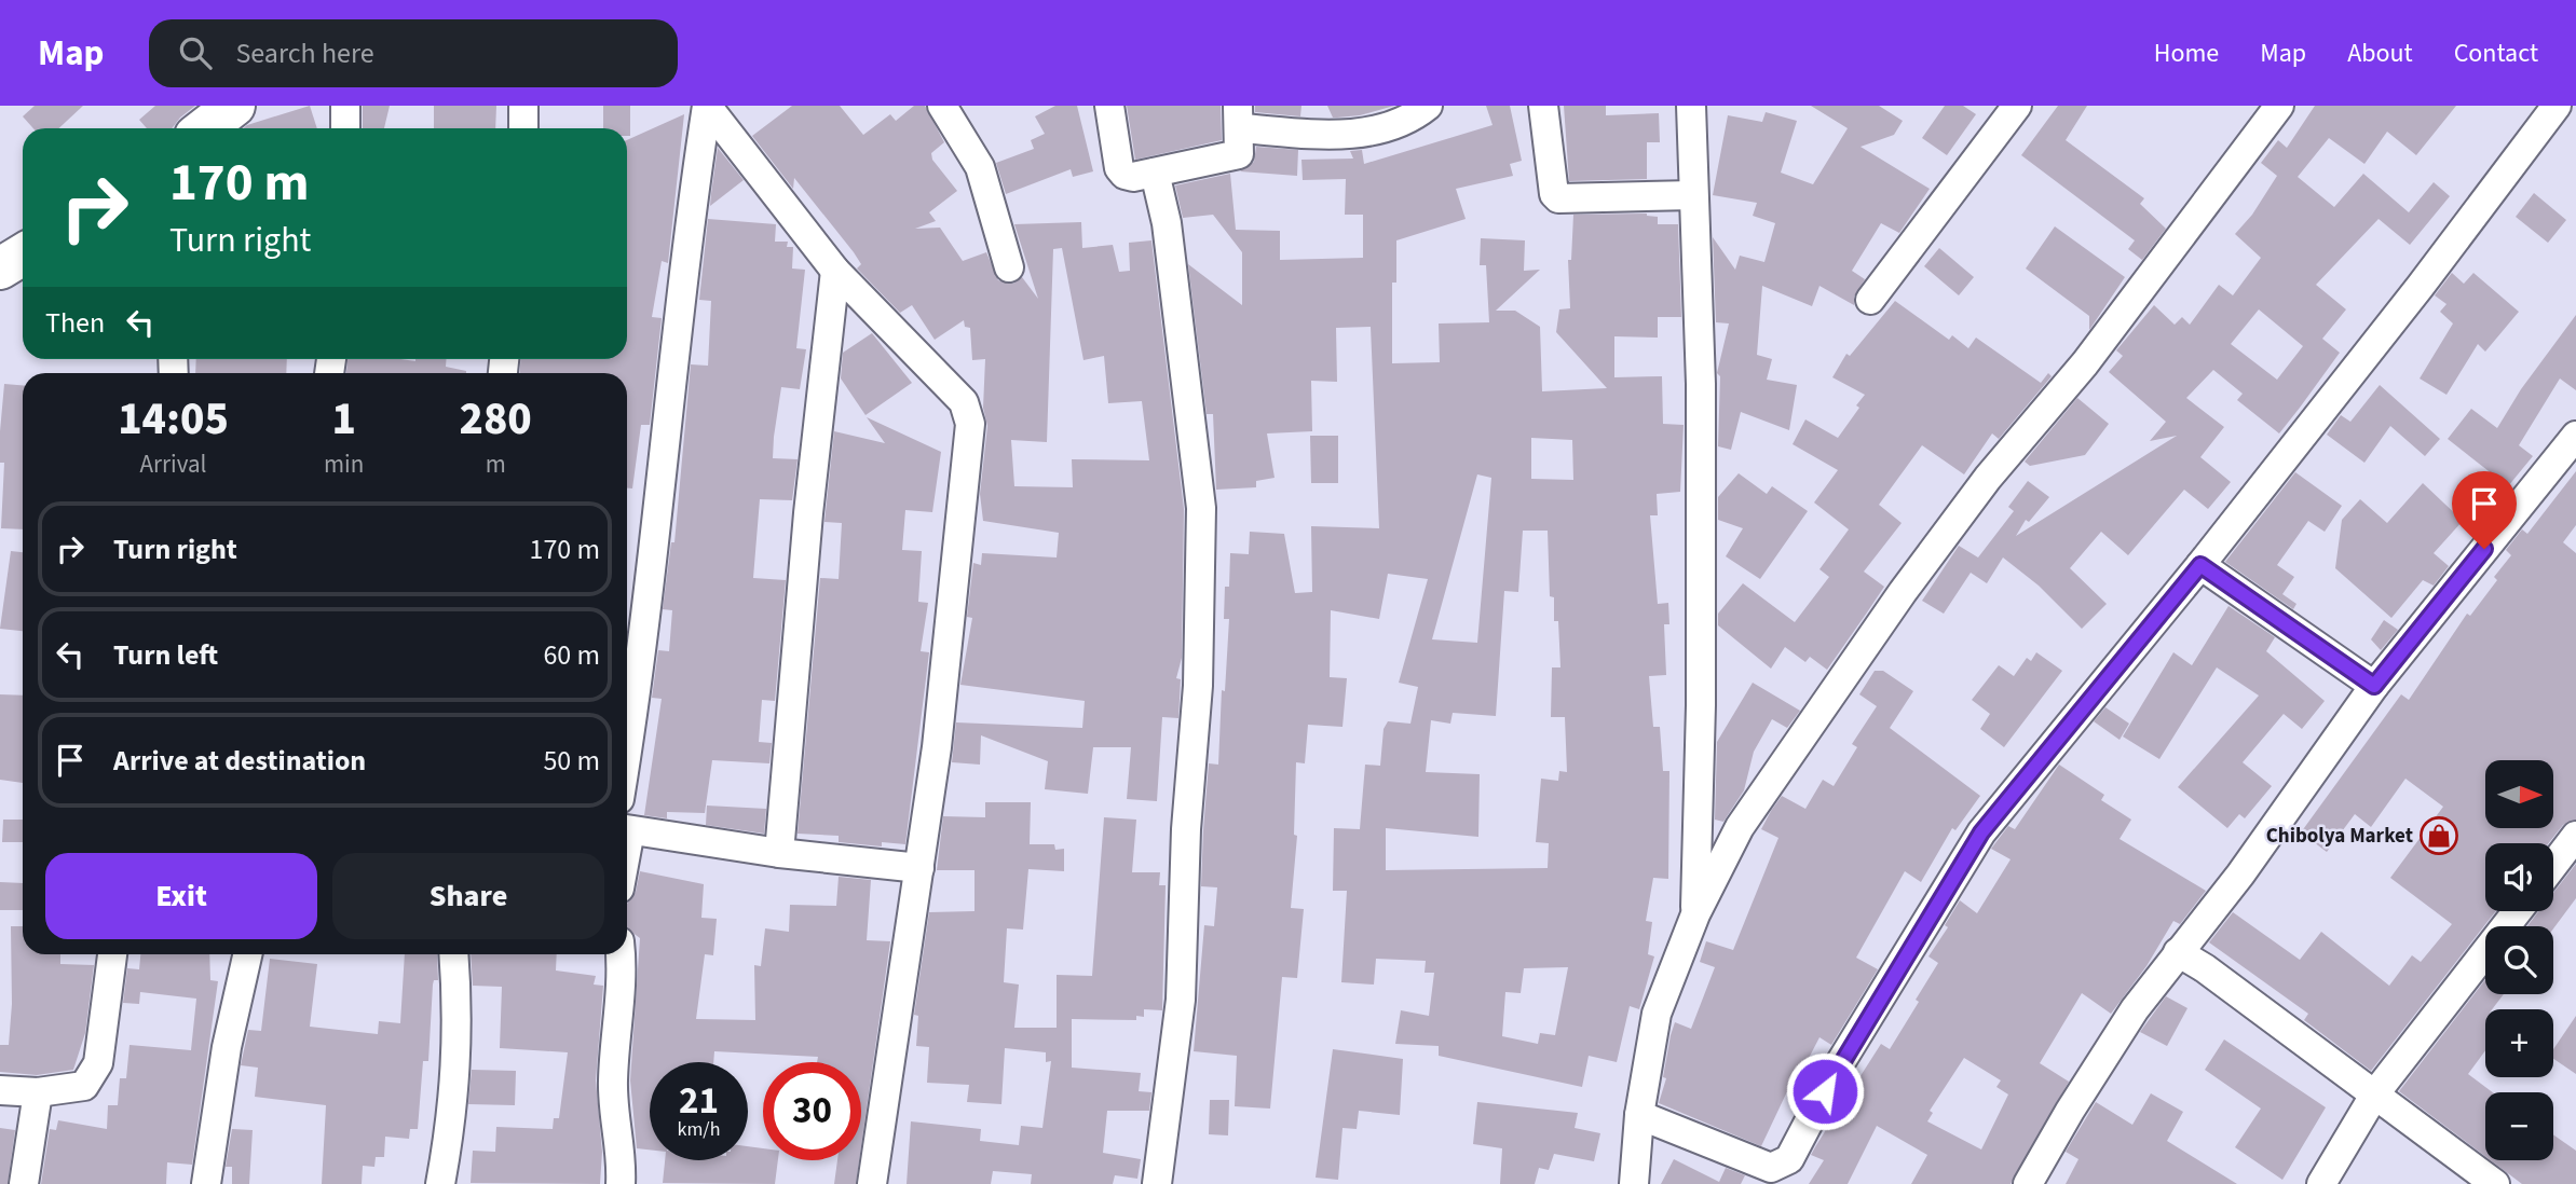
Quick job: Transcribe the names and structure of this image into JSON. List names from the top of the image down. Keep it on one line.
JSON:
{"places":{"shop":["Chibolya Market"]},"north":"right","page":{"header":"Map","search":"Search here","nav":["Home","Map","About","Contact"],"turn":["170 m","Turn right"],"then":"Then","eta":["14:05","Arrival","1","min","280","m"],"list":[{"name":"Turn right","value":"170 m"},{"name":"Turn left","value":"60 m"},{"name":"Arrive at destination","value":"50 m"}],"map_buttons":["+","−"],"buttons":["Exit","Share"],"speed":"21 km/h","limit":"30"}}
